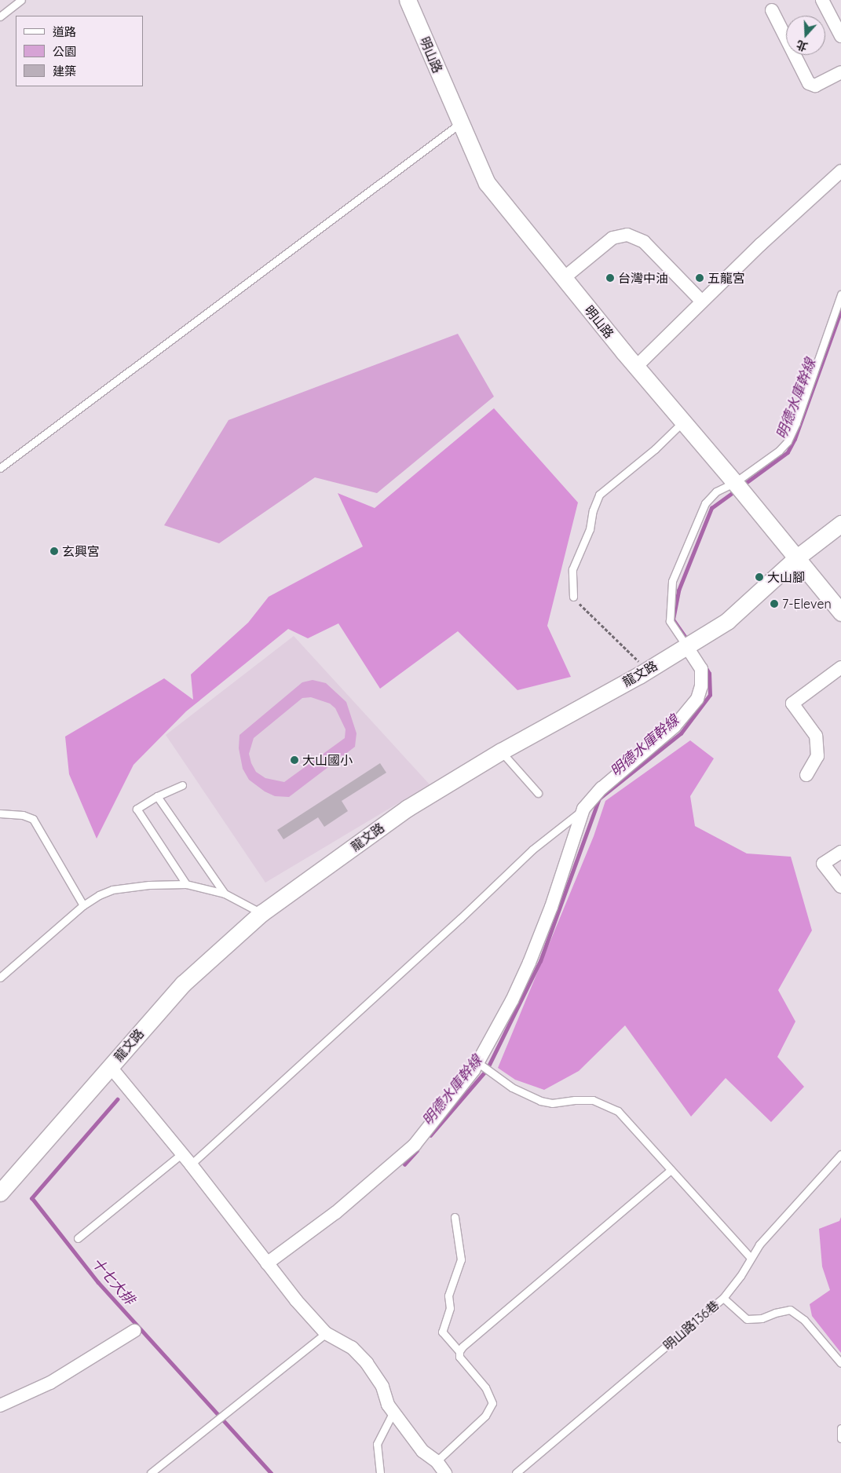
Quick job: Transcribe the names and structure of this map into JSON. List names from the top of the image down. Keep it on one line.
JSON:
{"streets":{"street":["明山路","龍文路"],"lane":["明山路136巷"]},"crossings":[["明山路","龍文路"]],"water":["明德水庫幹線","十七大排"],"places":["台灣中油","五龍宮","玄興宮","大山腳","7-Eleven","大山國小"],"legend":["道路","公園","建築"],"north":"bottom"}
